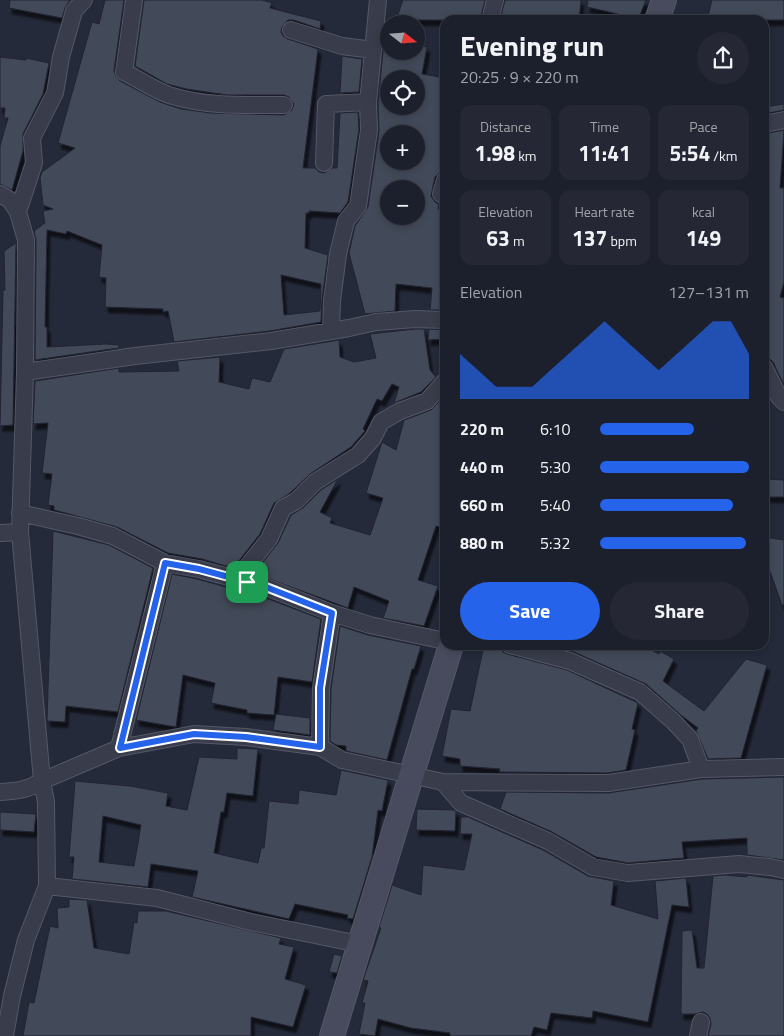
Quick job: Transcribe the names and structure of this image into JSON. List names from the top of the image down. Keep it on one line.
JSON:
{"north":"right","page":{"map_buttons":["+","−"],"heading":["Evening run","20:25 · 9 × 220 m"],"stats":[["Distance","1.98 km"],["Time","11:41"],["Pace","5:54 /km"],["Elevation","63 m"],["Heart rate","137 bpm"],["kcal","149"]],"chart":["Elevation","127–131 m"],"list":[{"name":"220 m","note":"6:10"},{"name":"440 m","note":"5:30"},{"name":"660 m","note":"5:40"},{"name":"880 m","note":"5:32"}],"buttons":["Save","Share"]}}
